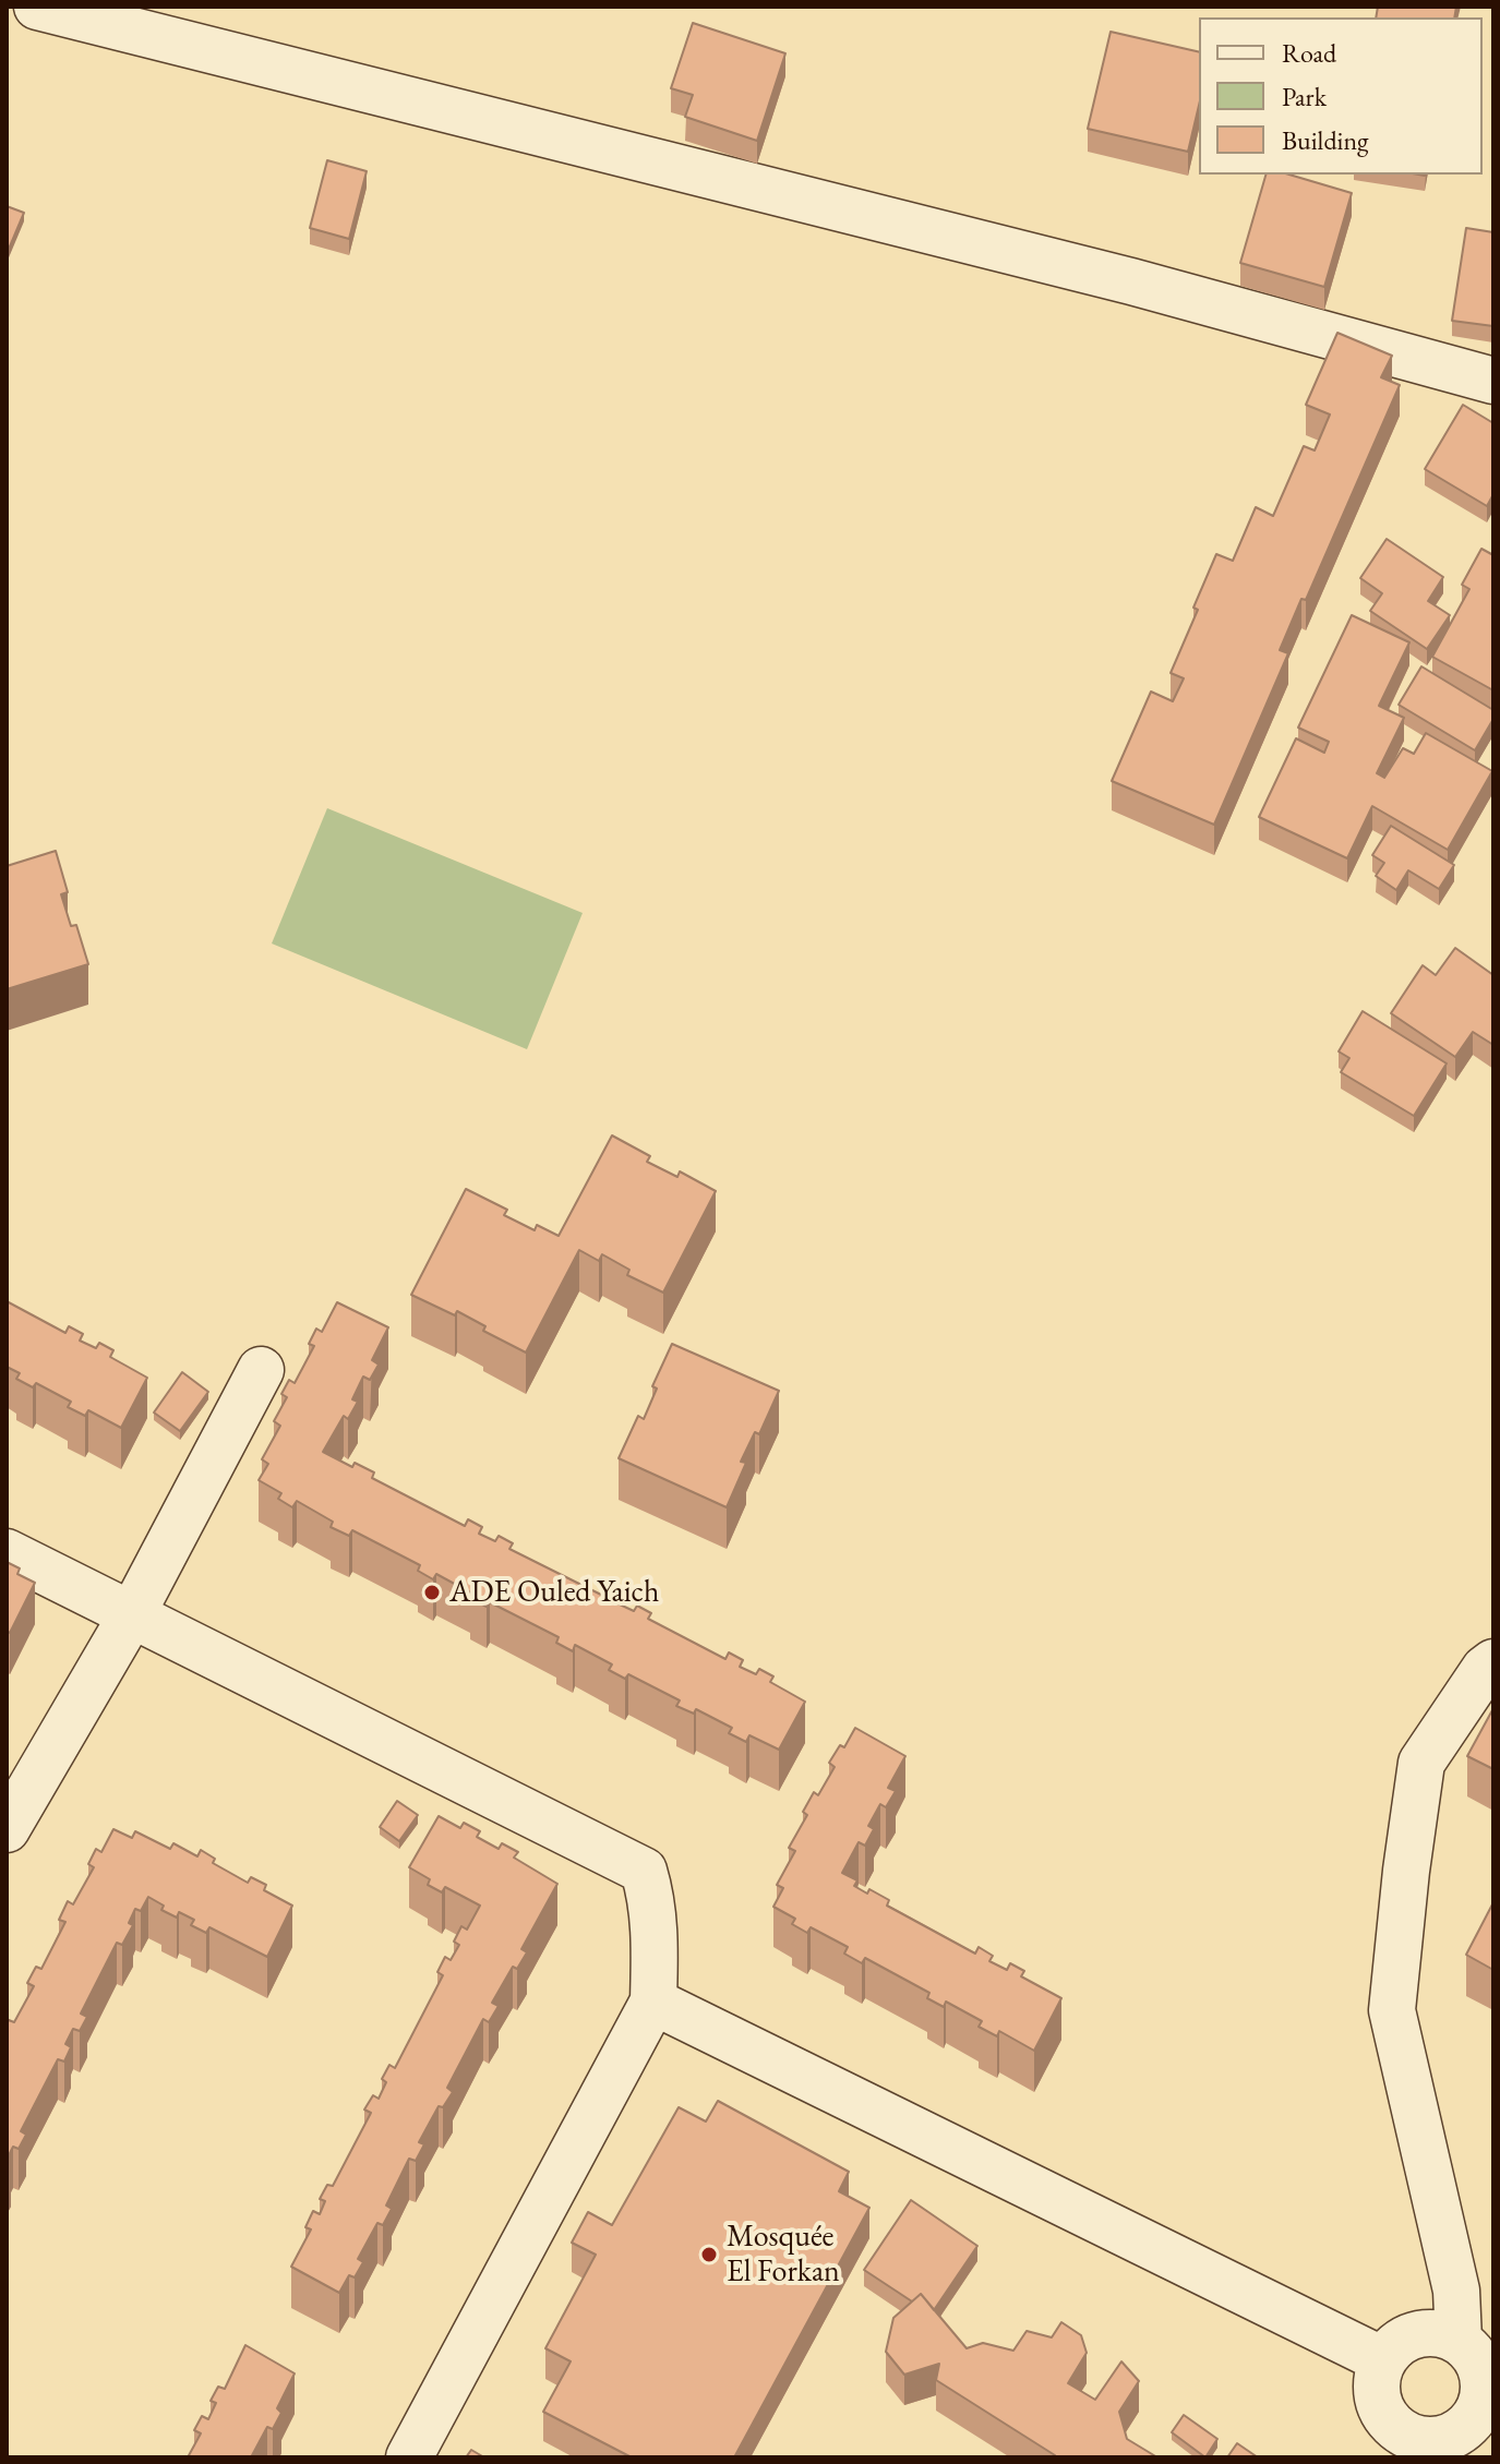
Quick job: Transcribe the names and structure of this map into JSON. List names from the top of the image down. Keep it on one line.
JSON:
{"places":["ADE Ouled Yaich","Mosquée El Forkan"],"legend":["Road","Park","Building"]}
